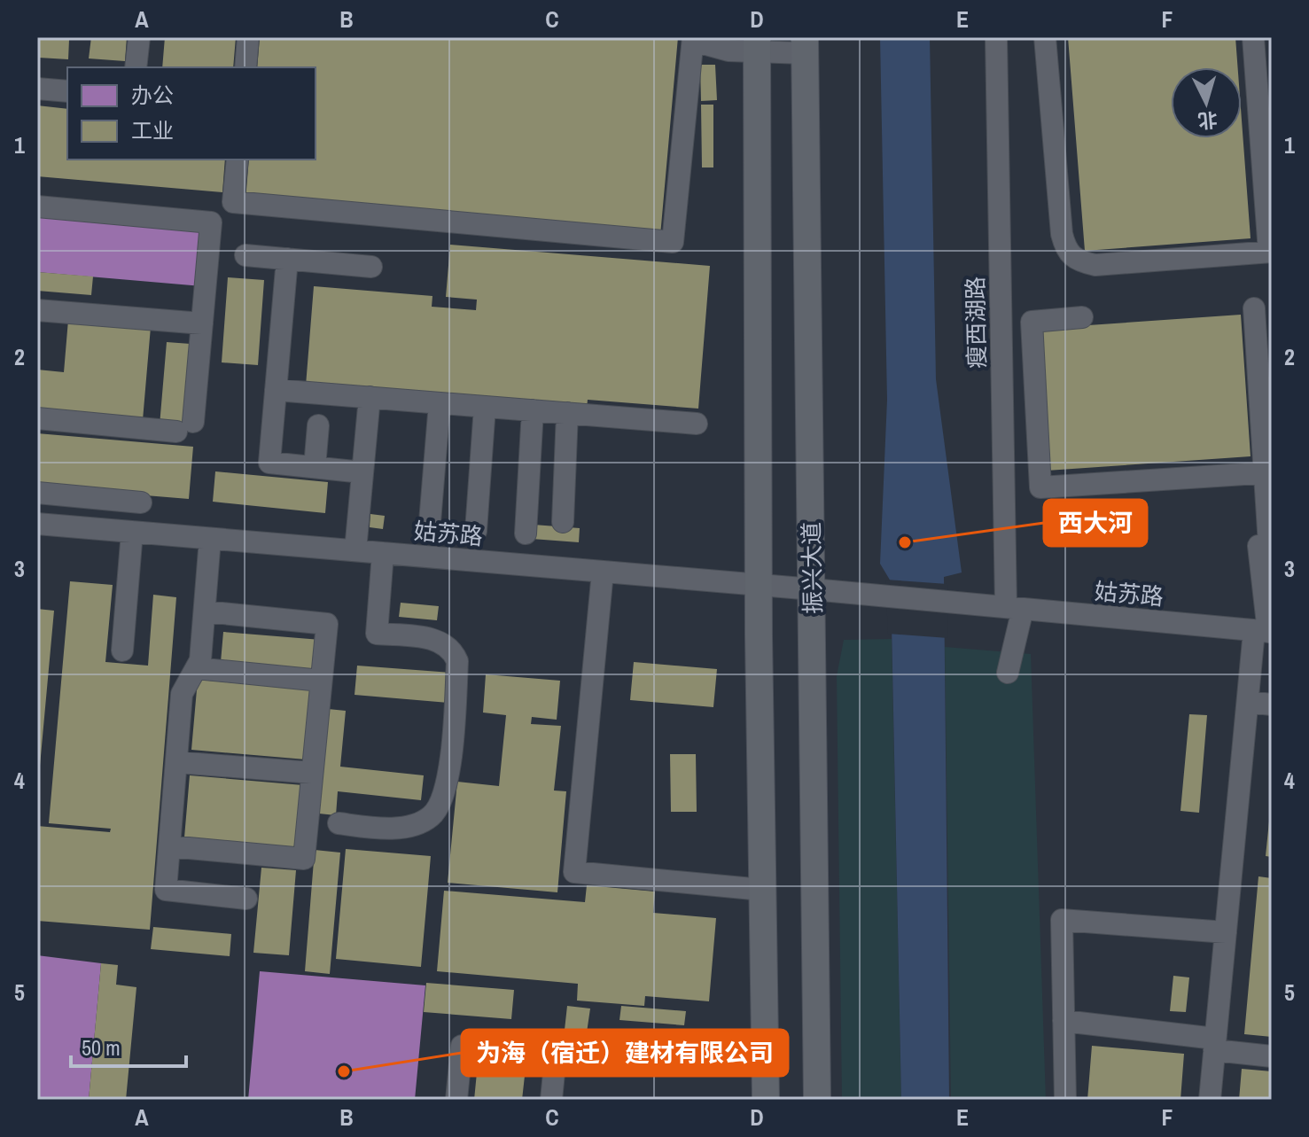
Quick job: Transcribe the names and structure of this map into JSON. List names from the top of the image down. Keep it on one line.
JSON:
{"streets":{"main road":["振兴大道"],"street":["瘦西湖路","姑苏路"]},"crossings":[["瘦西湖路","姑苏路"],["姑苏路","振兴大道"]],"places":["西大河","为海（宿迁）建材有限公司"],"legend":["办公","工业"],"scale_bar":"50 m","north":"bottom","grid":{"columns":["A","B","C","D","E","F"],"rows":["1","2","3","4","5"]}}
